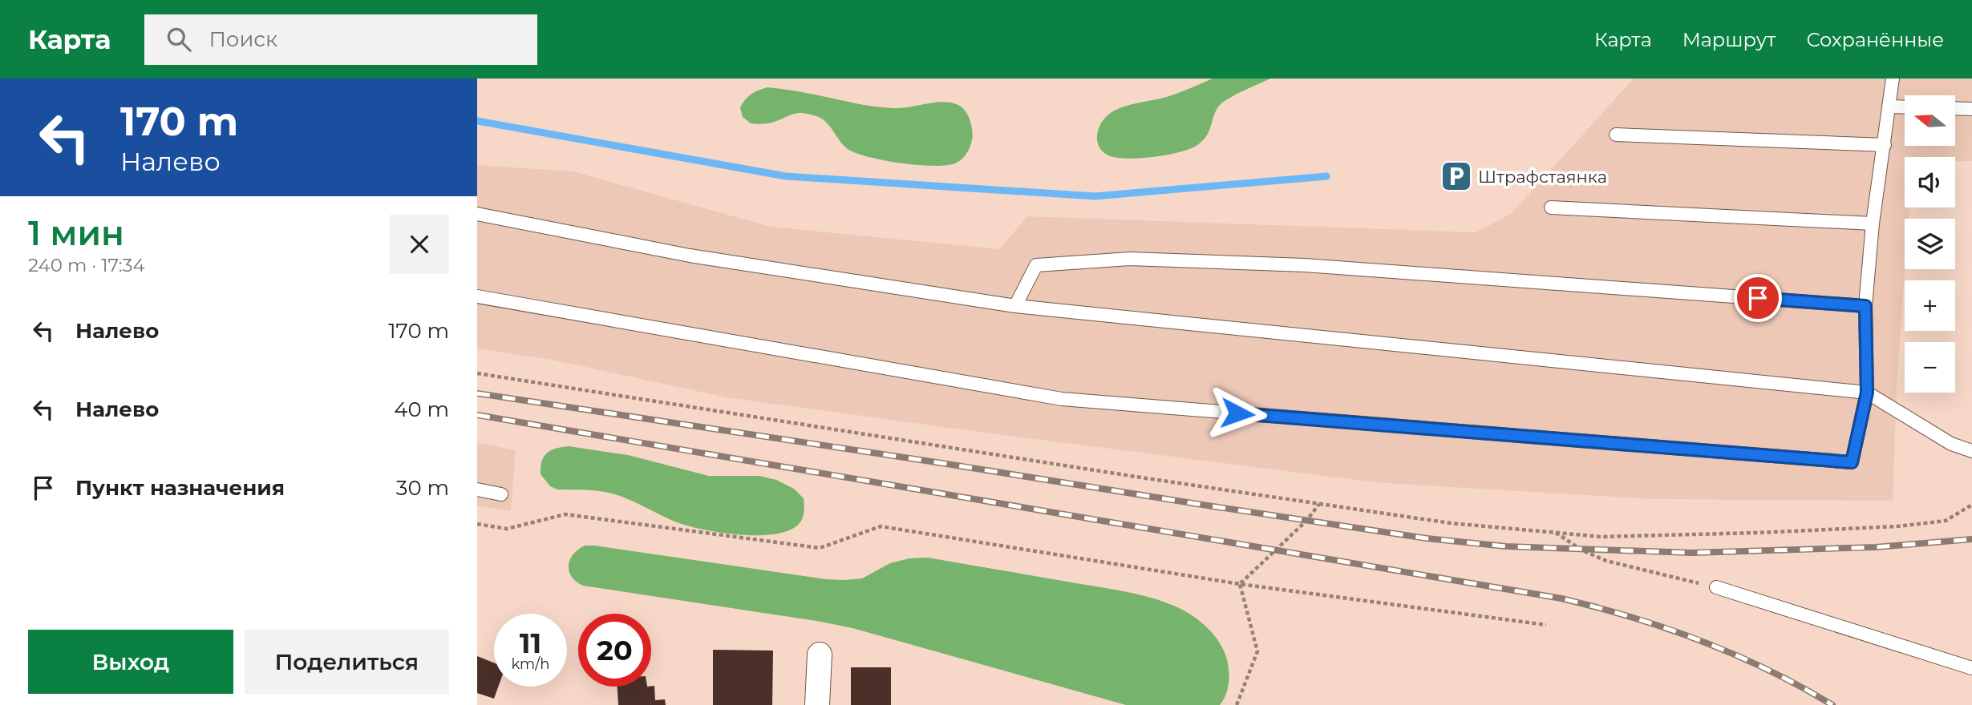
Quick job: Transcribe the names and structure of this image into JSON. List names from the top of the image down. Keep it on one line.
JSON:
{"places":{"parking":["Штрафстаянка"]},"north":"left","page":{"header":"Карта","search":"Поиск","nav":["Карта","Маршрут","Сохранённые"],"turn":["170 m","Налево"],"map_buttons":["+","−"],"heading":["1 мин","240 m · 17:34"],"list":[{"name":"Налево","value":"170 m"},{"name":"Налево","value":"40 m"},{"name":"Пункт назначения","value":"30 m"}],"speed":"11 km/h","limit":"20","buttons":["Выход","Поделиться"]}}
